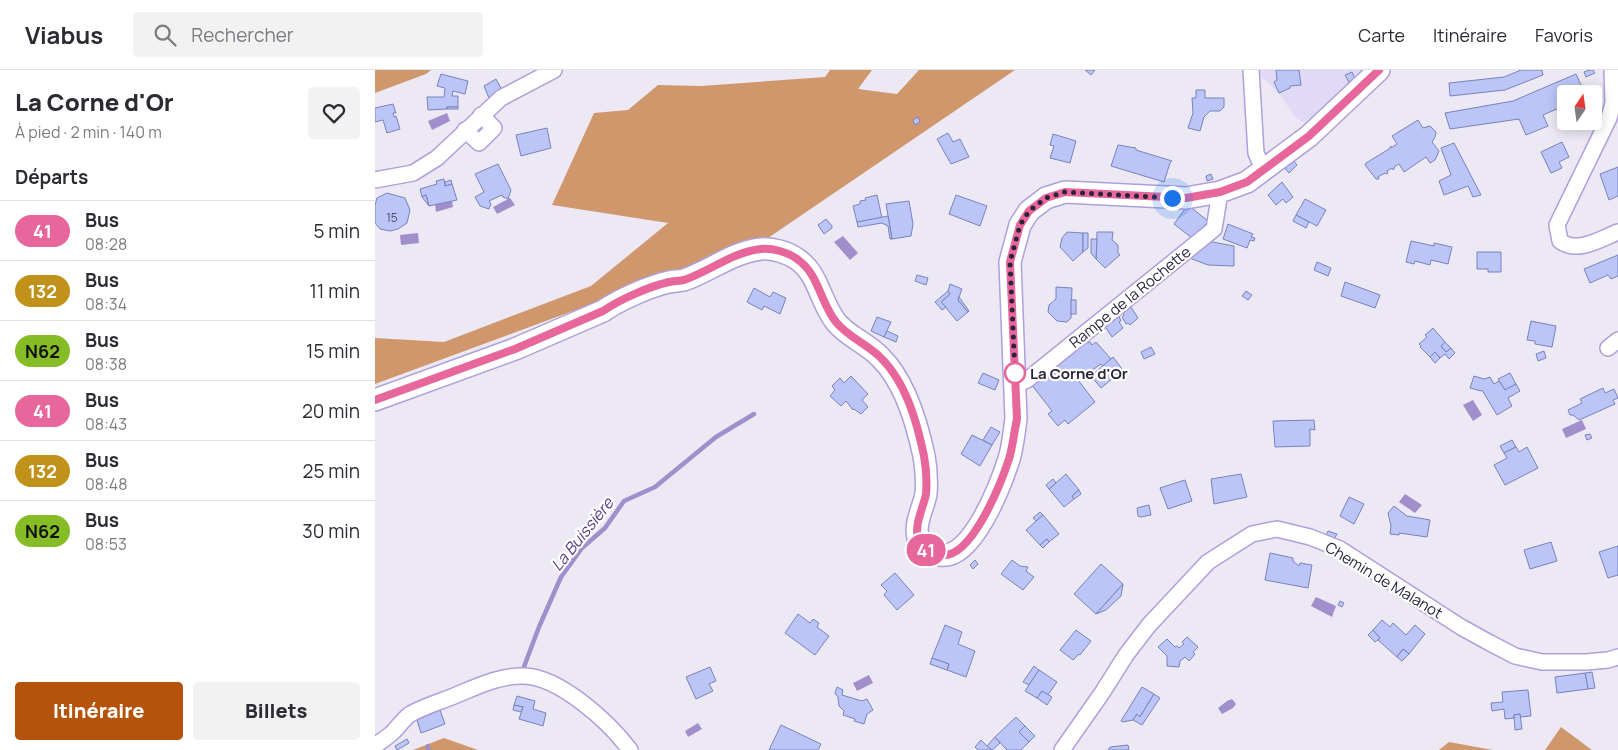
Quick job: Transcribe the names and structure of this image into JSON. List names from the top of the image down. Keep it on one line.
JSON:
{"streets":{"street":["Rampe de la Rochette","Chemin de Malanot"]},"water":["La Buissière"],"places":["La Corne d'Or"],"lines":["bus line 41"],"house_numbers":["15"],"north":"top","page":{"header":"Viabus","search":"Rechercher","nav":["Carte","Itinéraire","Favoris"],"heading":[["La Corne d'Or","À pied · 2 min · 140 m"],"Départs"],"on_map":"41","list":[{"mark":"41","name":"Bus","note":"08:28","value":"5 min"},{"mark":"132","name":"Bus","note":"08:34","value":"11 min"},{"mark":"N62","name":"Bus","note":"08:38","value":"15 min"},{"mark":"41","name":"Bus","note":"08:43","value":"20 min"},{"mark":"132","name":"Bus","note":"08:48","value":"25 min"},{"mark":"N62","name":"Bus","note":"08:53","value":"30 min"}],"buttons":["Itinéraire","Billets"]}}
